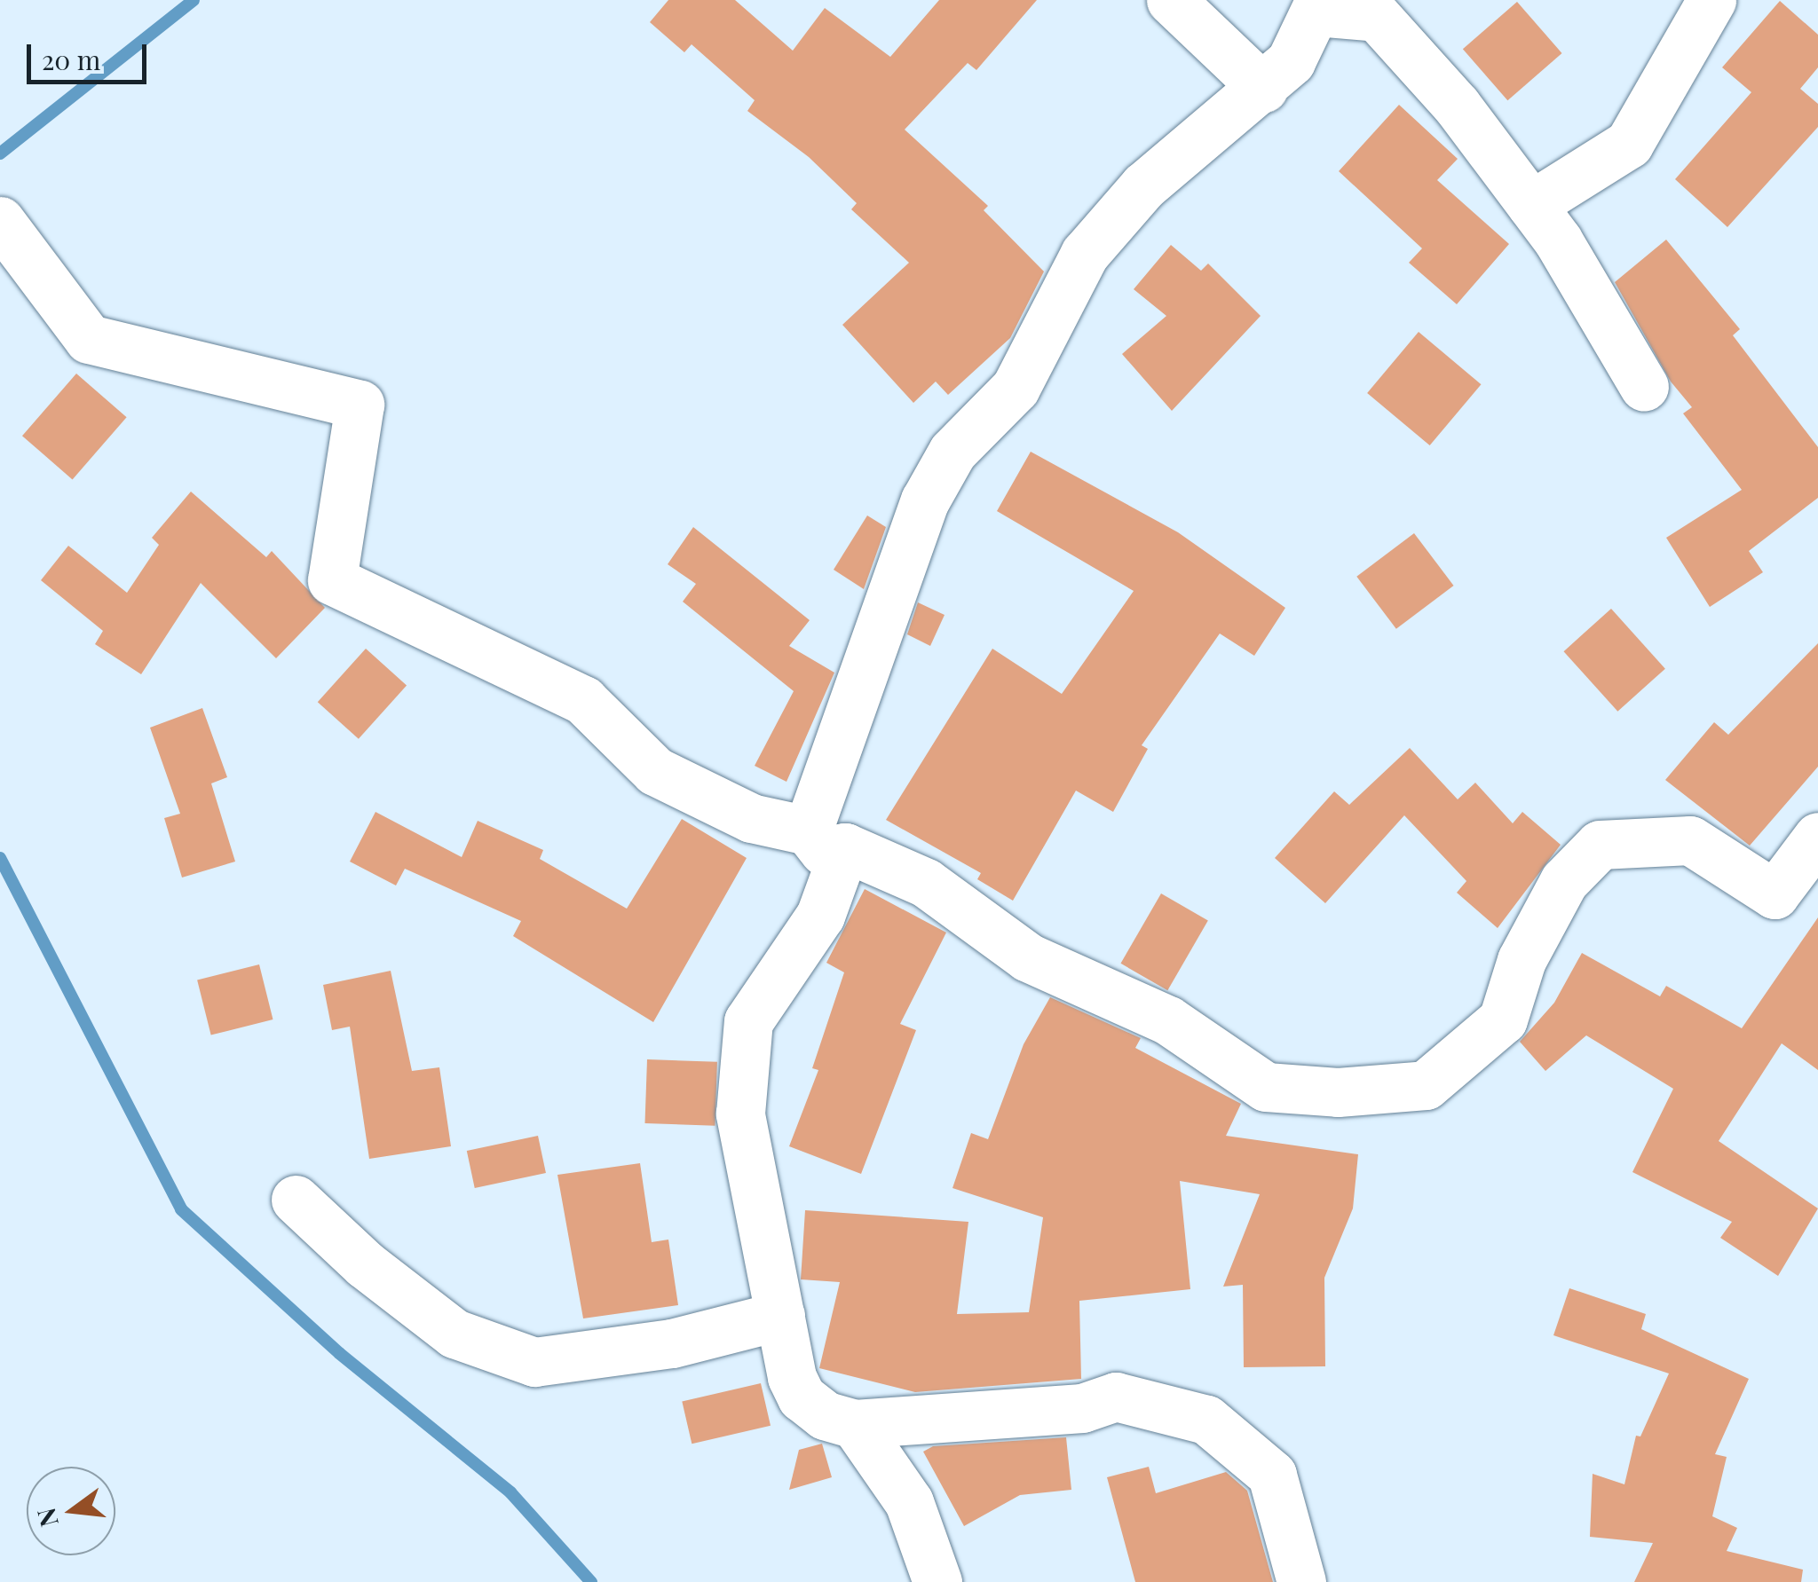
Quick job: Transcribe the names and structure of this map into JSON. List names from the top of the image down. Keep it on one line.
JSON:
{"scale_bar":"20 m","north":"left"}
